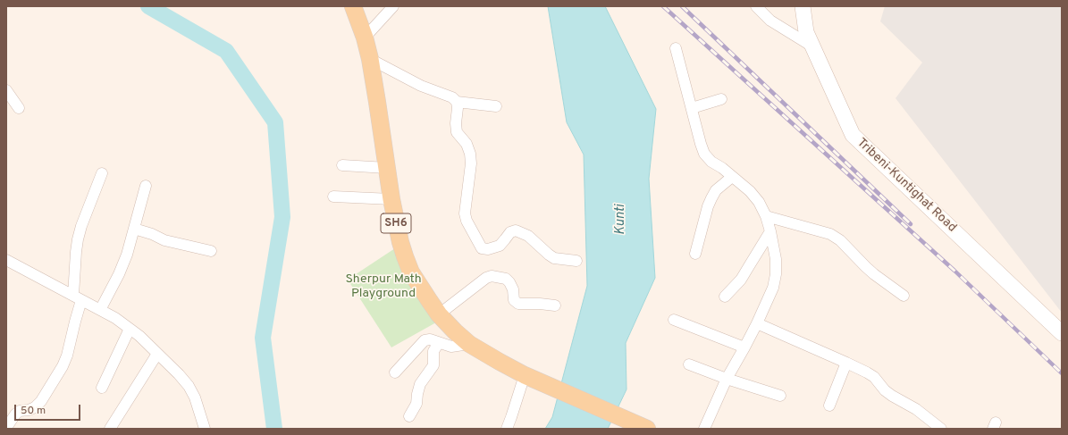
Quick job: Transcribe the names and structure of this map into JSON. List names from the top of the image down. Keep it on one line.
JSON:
{"streets":{"main road":["Tribeni-Kuntighat Road","SH6"]},"water":["Kunti"],"parks":["Sherpur Math Playground"],"scale_bar":"50 m"}
